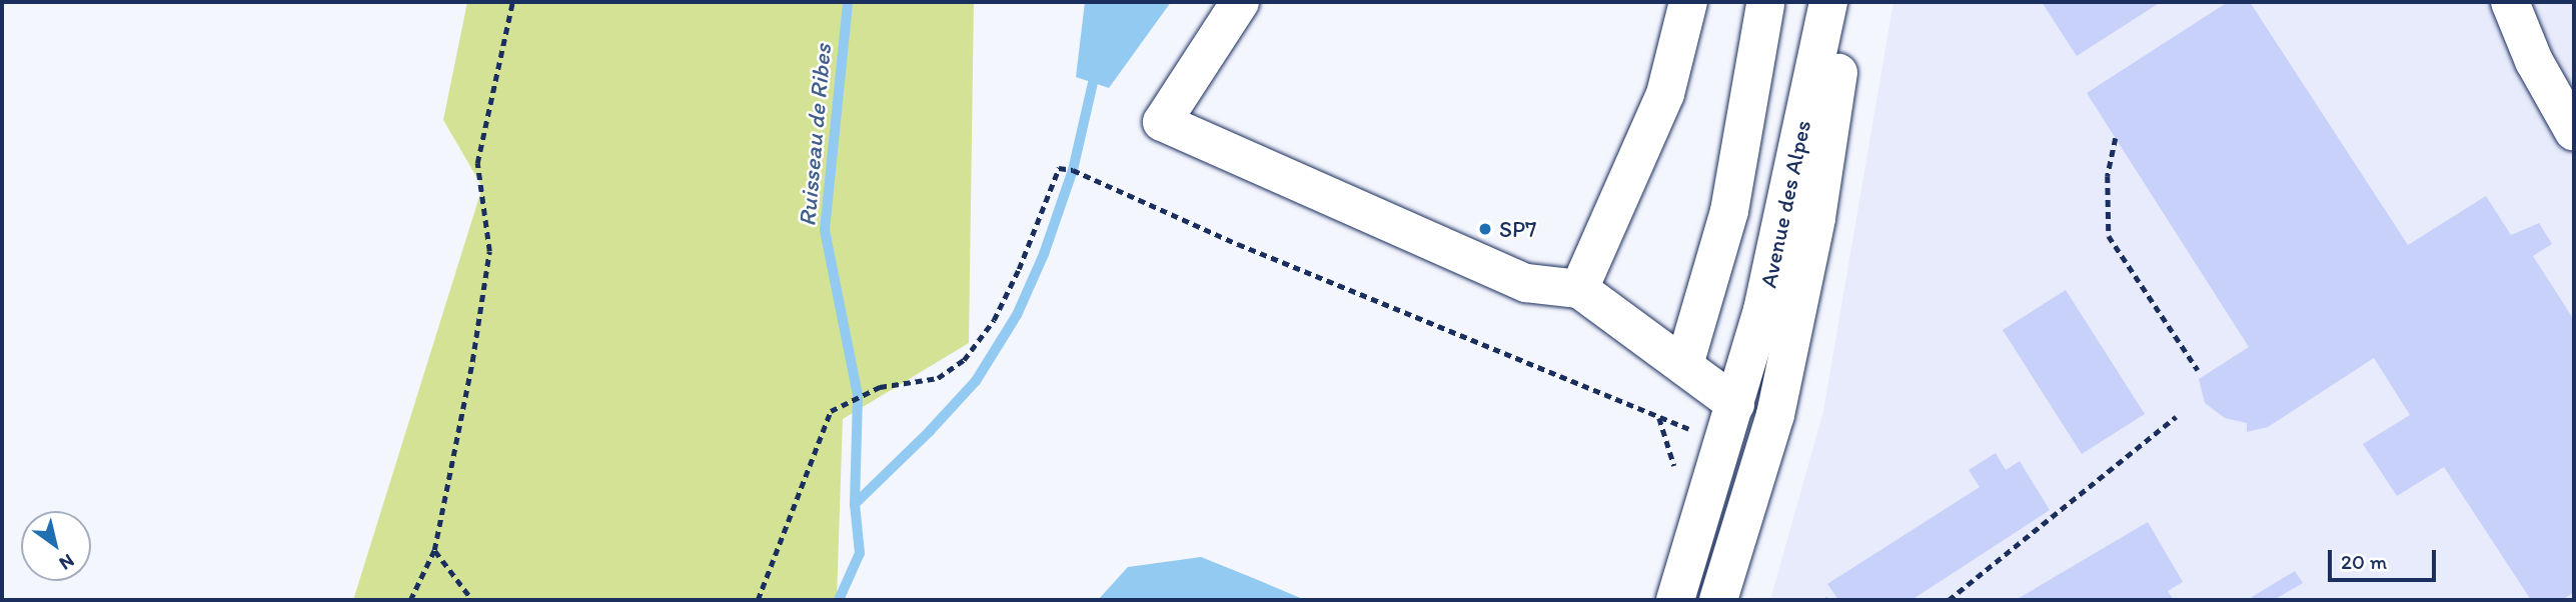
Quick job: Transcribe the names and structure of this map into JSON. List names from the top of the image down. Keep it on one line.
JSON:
{"streets":{"main road":["Avenue des Alpes"]},"water":["Ruisseau de Ribes"],"places":["SP7"],"scale_bar":"20 m","north":"bottom right"}
